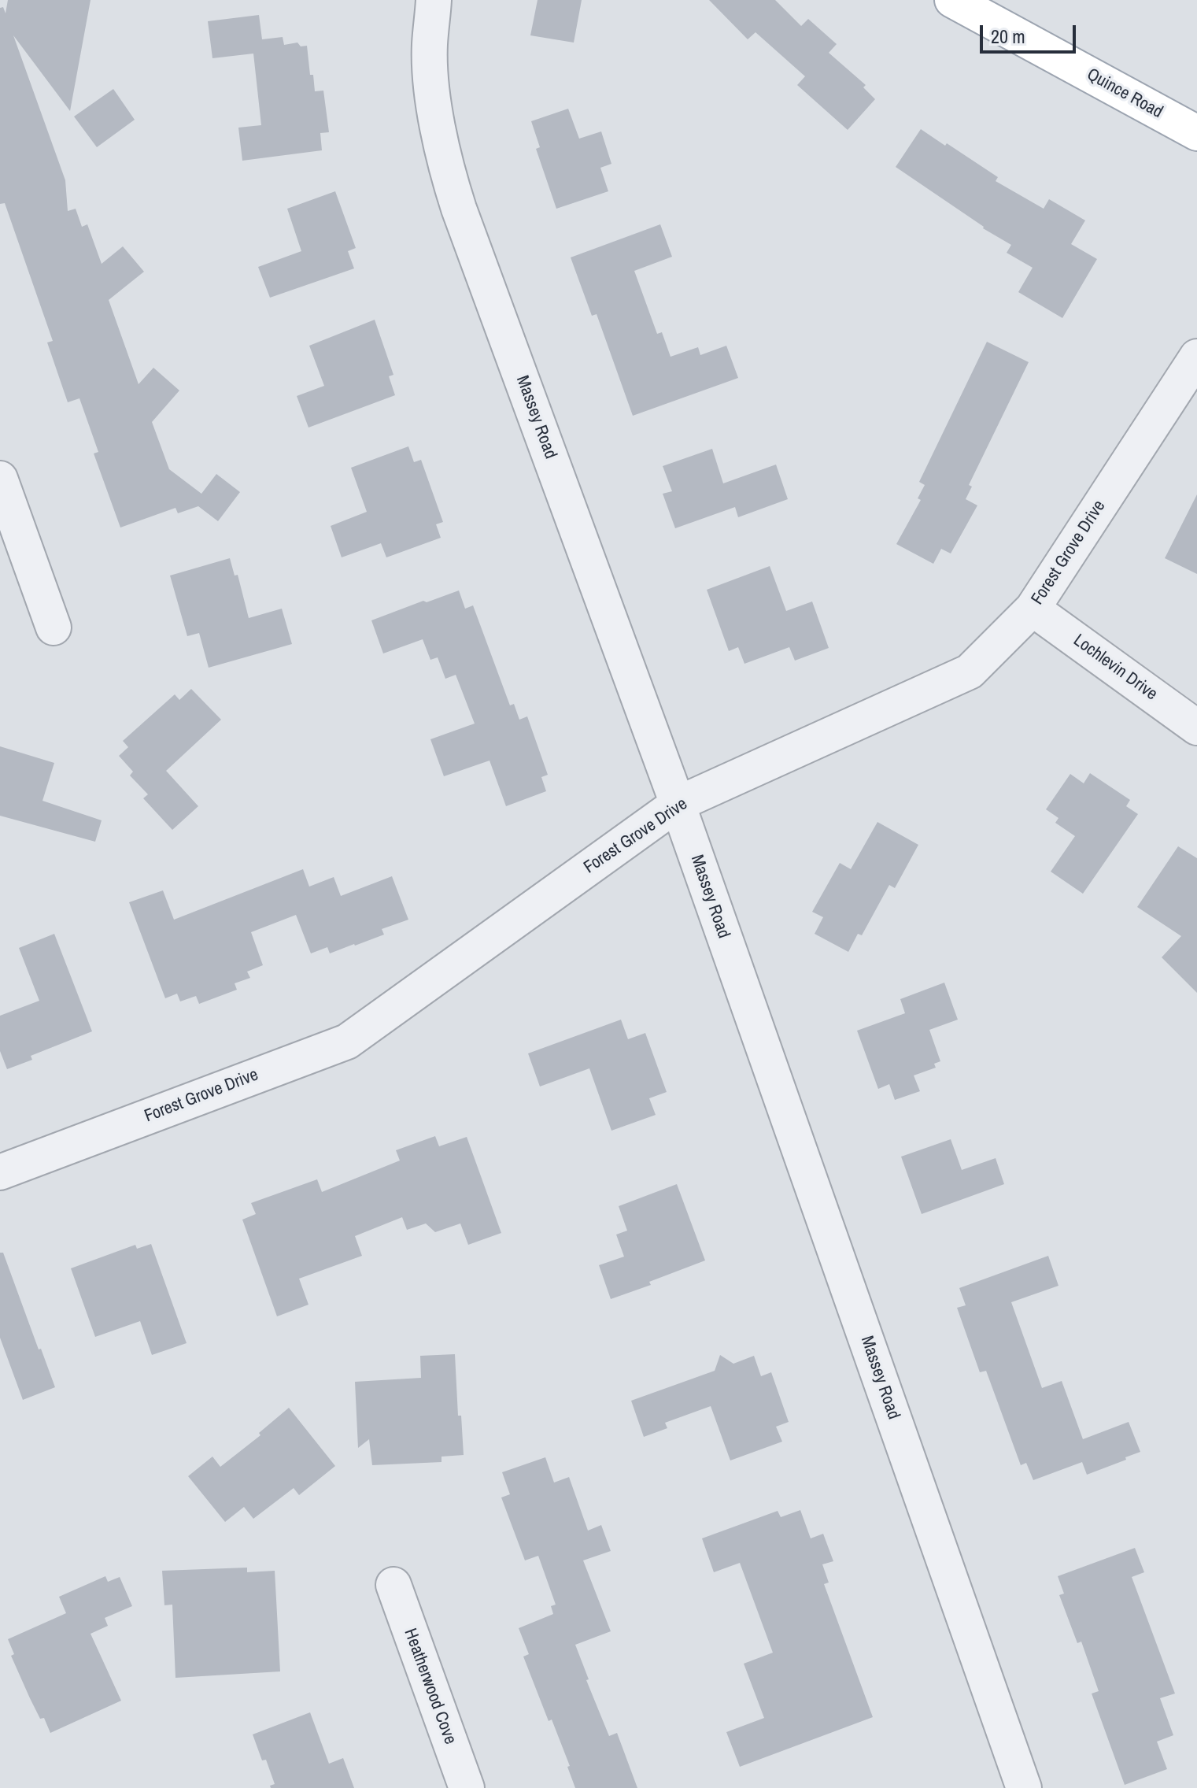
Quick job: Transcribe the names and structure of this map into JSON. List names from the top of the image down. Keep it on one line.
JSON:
{"streets":{"main road":["Quince Road"],"street":["Massey Road","Forest Grove Drive","Lochlevin Drive","Heatherwood Cove"]},"crossings":[["Massey Road","Forest Grove Drive"],["Forest Grove Drive","Lochlevin Drive"]],"scale_bar":"20 m"}
